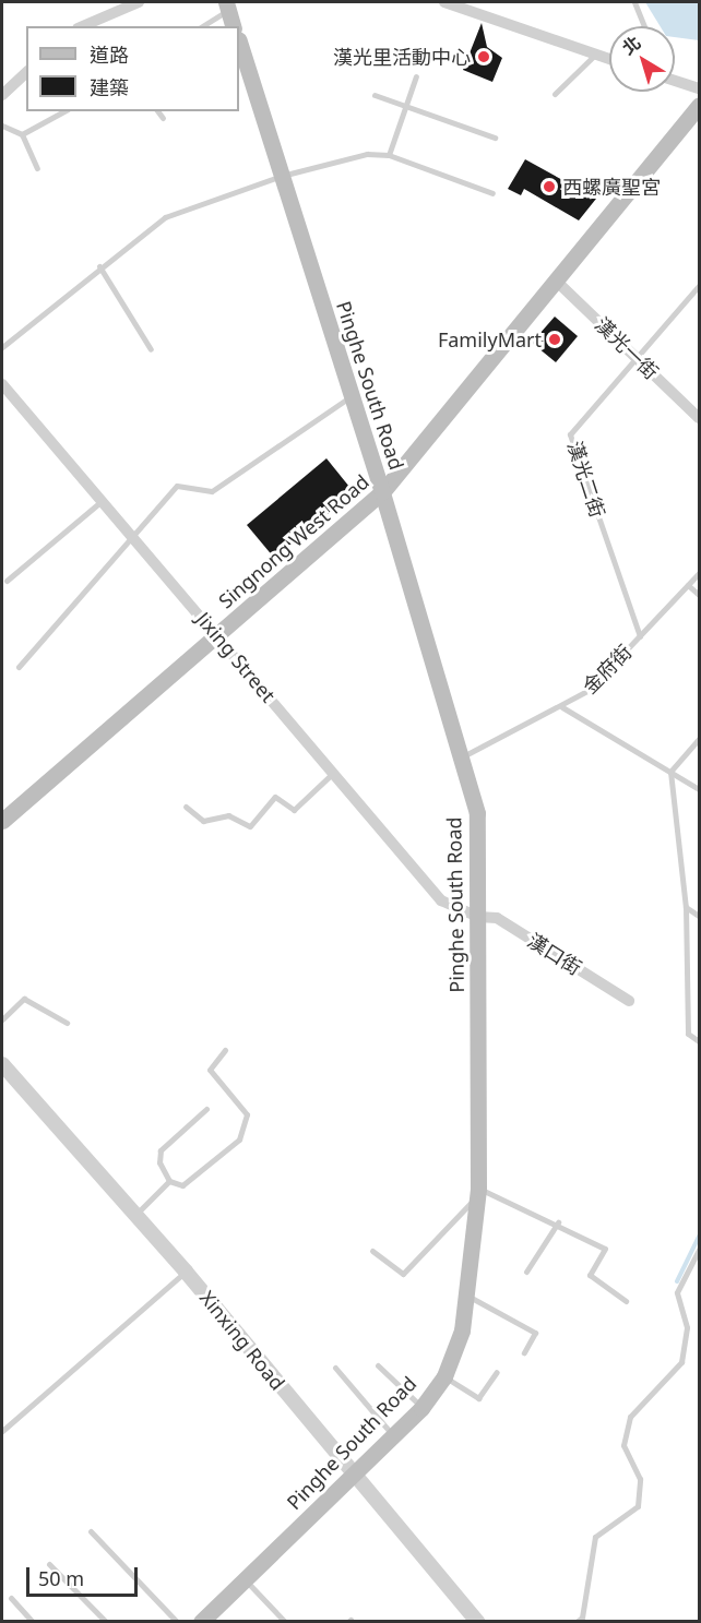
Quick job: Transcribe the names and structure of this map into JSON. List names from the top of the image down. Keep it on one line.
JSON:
{"streets":{"main road":["Pinghe South Road","Singnong West Road"],"street":["漢光一街","Jixing Street","漢口街","Xinxing Road"],"lane":["漢光二街","金府街"]},"crossings":[["漢光一街","漢光二街"],["漢光一街","Singnong West Road"],["Pinghe South Road","Singnong West Road"],["Pinghe South Road","Jixing Street"],["Pinghe South Road","金府街"],["Pinghe South Road","漢口街"],["Pinghe South Road","Xinxing Road"],["漢光二街","金府街"],["Singnong West Road","Jixing Street"],["Jixing Street","漢口街"]],"places":["漢光里活動中心","西螺廣聖宮","FamilyMart"],"legend":["道路","建築"],"scale_bar":"50 m","north":"top left"}
